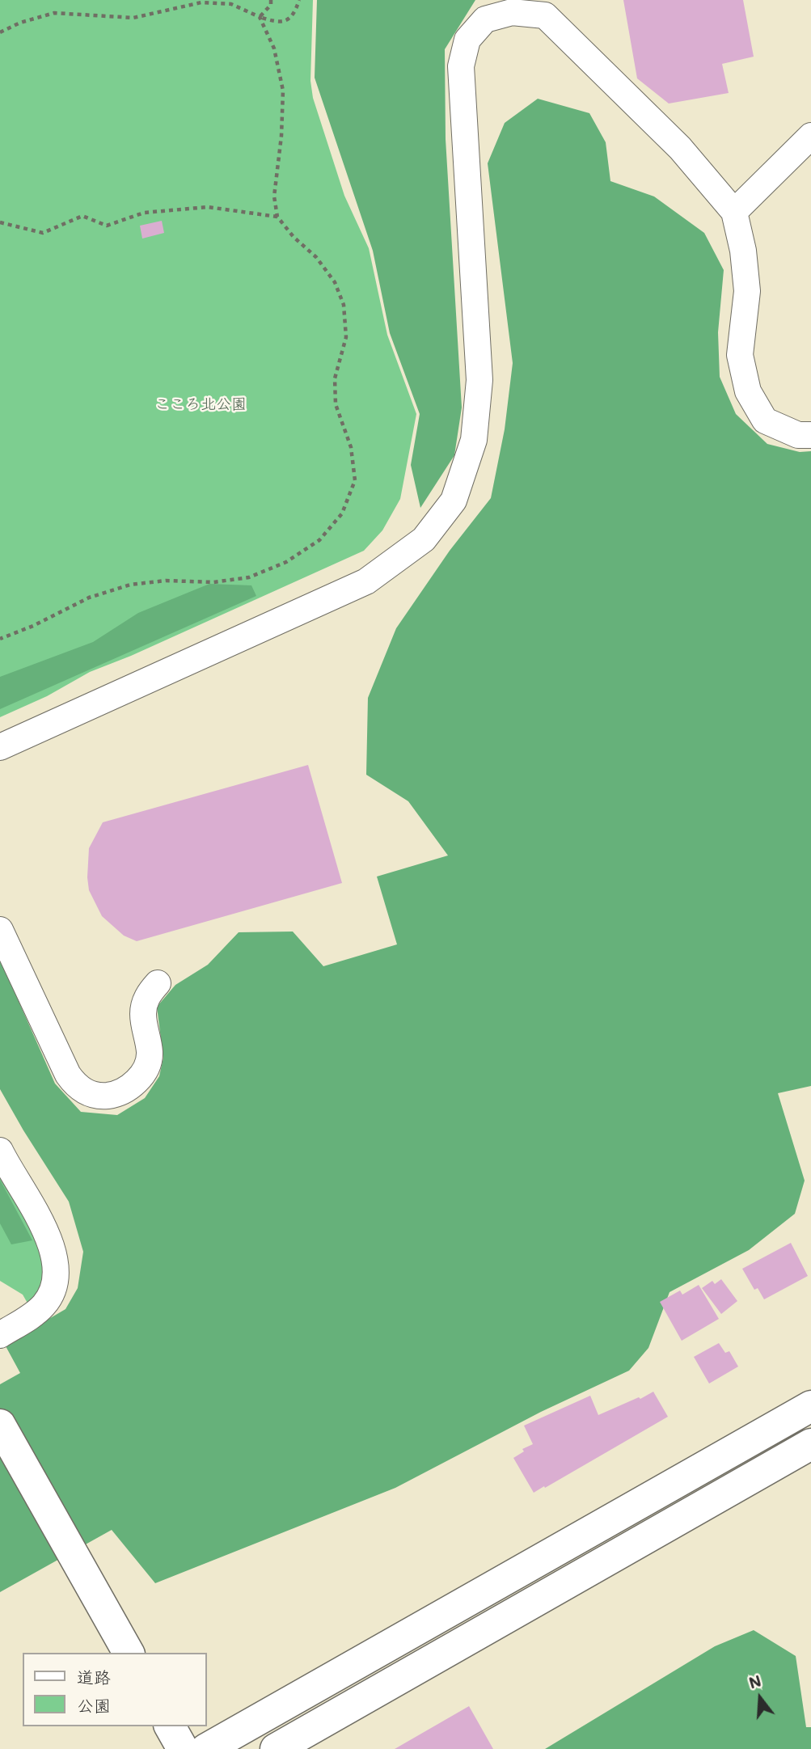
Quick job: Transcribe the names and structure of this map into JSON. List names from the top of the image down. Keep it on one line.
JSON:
{"parks":["こころ北公園"],"legend":["道路","公園"],"north":"top"}
